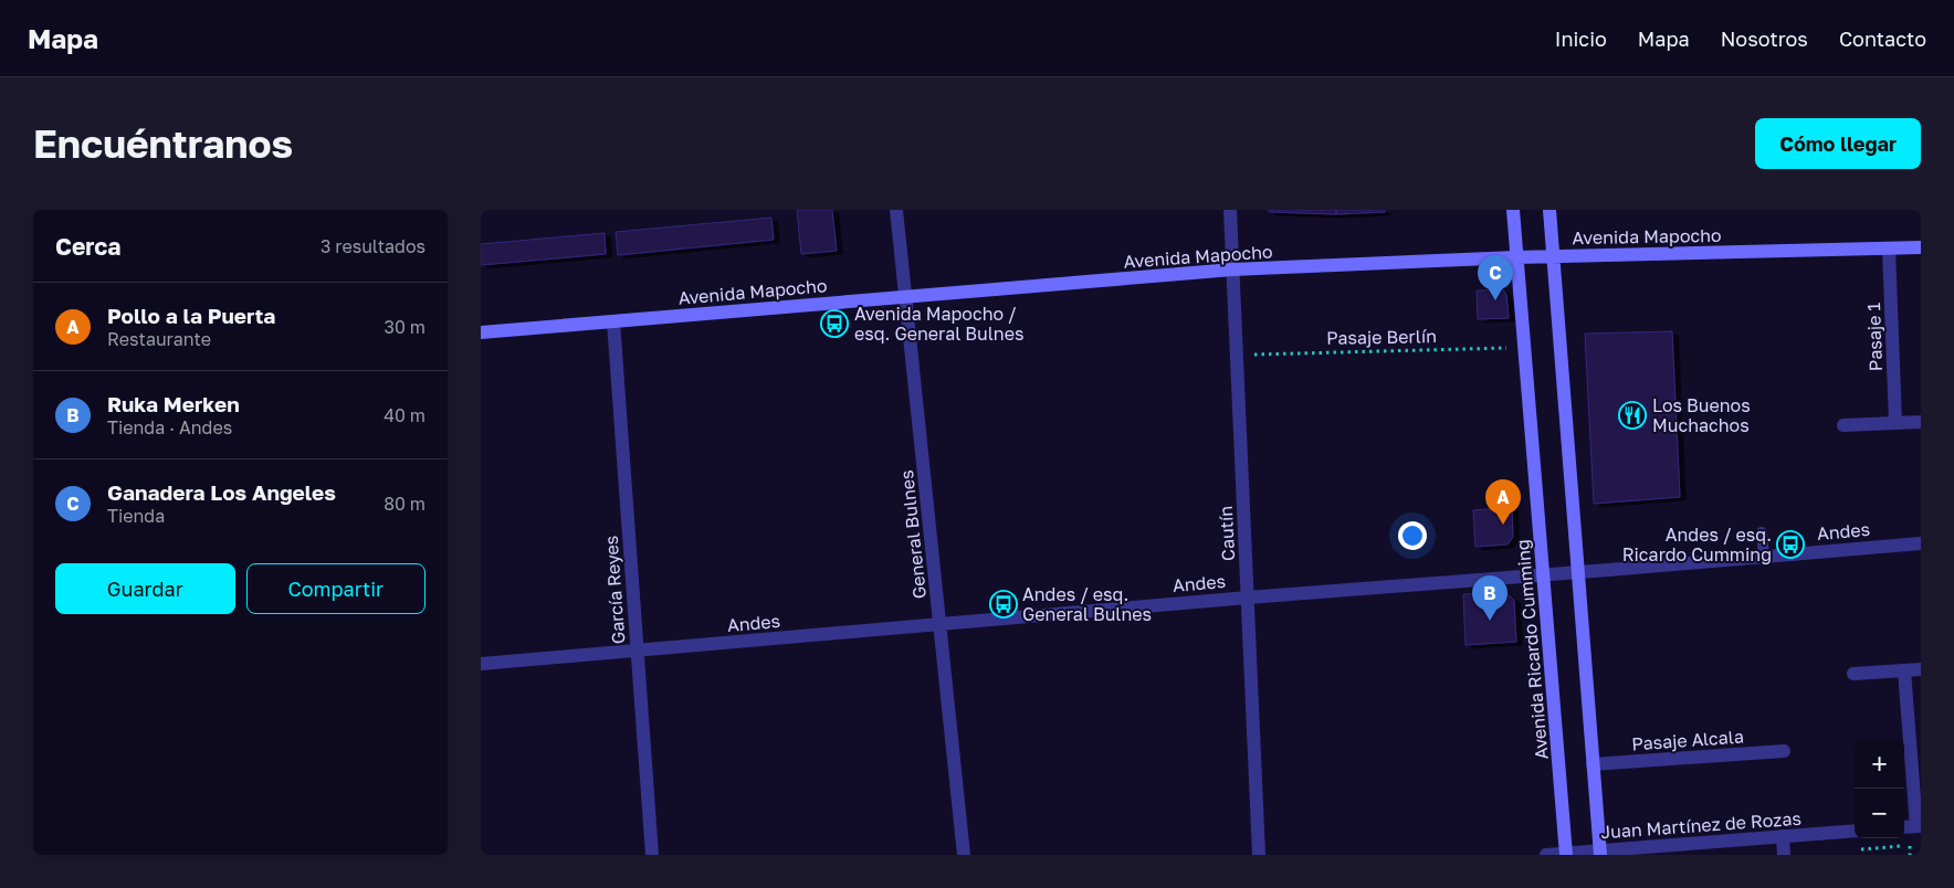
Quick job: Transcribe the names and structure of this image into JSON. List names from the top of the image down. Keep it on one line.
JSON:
{"streets":{"main road":["Avenida Mapocho","Avenida Ricardo Cumming"],"street":["Pasaje 1","Andes","Cautín","General Bulnes","García Reyes","Pasaje Alcala","Juan Martínez de Rozas"],"path":["Pasaje Berlín"]},"crossings":[["Avenida Mapocho","Pasaje 1"],["Avenida Mapocho","Cautín"],["Avenida Mapocho","General Bulnes"],["Avenida Mapocho","García Reyes"],["Avenida Mapocho","Avenida Ricardo Cumming"],["Andes","Cautín"],["Andes","General Bulnes"],["Andes","García Reyes"],["Andes","Avenida Ricardo Cumming"],["Avenida Ricardo Cumming","Juan Martínez de Rozas"]],"places":{"bus stop":["Avenida Mapocho / esq. General Bulnes","Andes / esq. Ricardo Cumming","Andes / esq. General Bulnes"],"restaurant":["Los Buenos Muchachos"]},"page":{"header":"Mapa","nav":["Inicio","Mapa","Nosotros","Contacto"],"buttons":["Cómo llegar",["Guardar","Compartir"]],"title":"Encuéntranos","heading":["Cerca","3 resultados"],"pins":["C","A","B"],"list":[{"mark":"A","name":"Pollo a la Puerta","note":"Restaurante","value":"30 m"},{"mark":"B","name":"Ruka Merken","note":"Tienda · Andes","value":"40 m"},{"mark":"C","name":"Ganadera Los Angeles","note":"Tienda","value":"80 m"}],"map_buttons":["+","−"]}}
